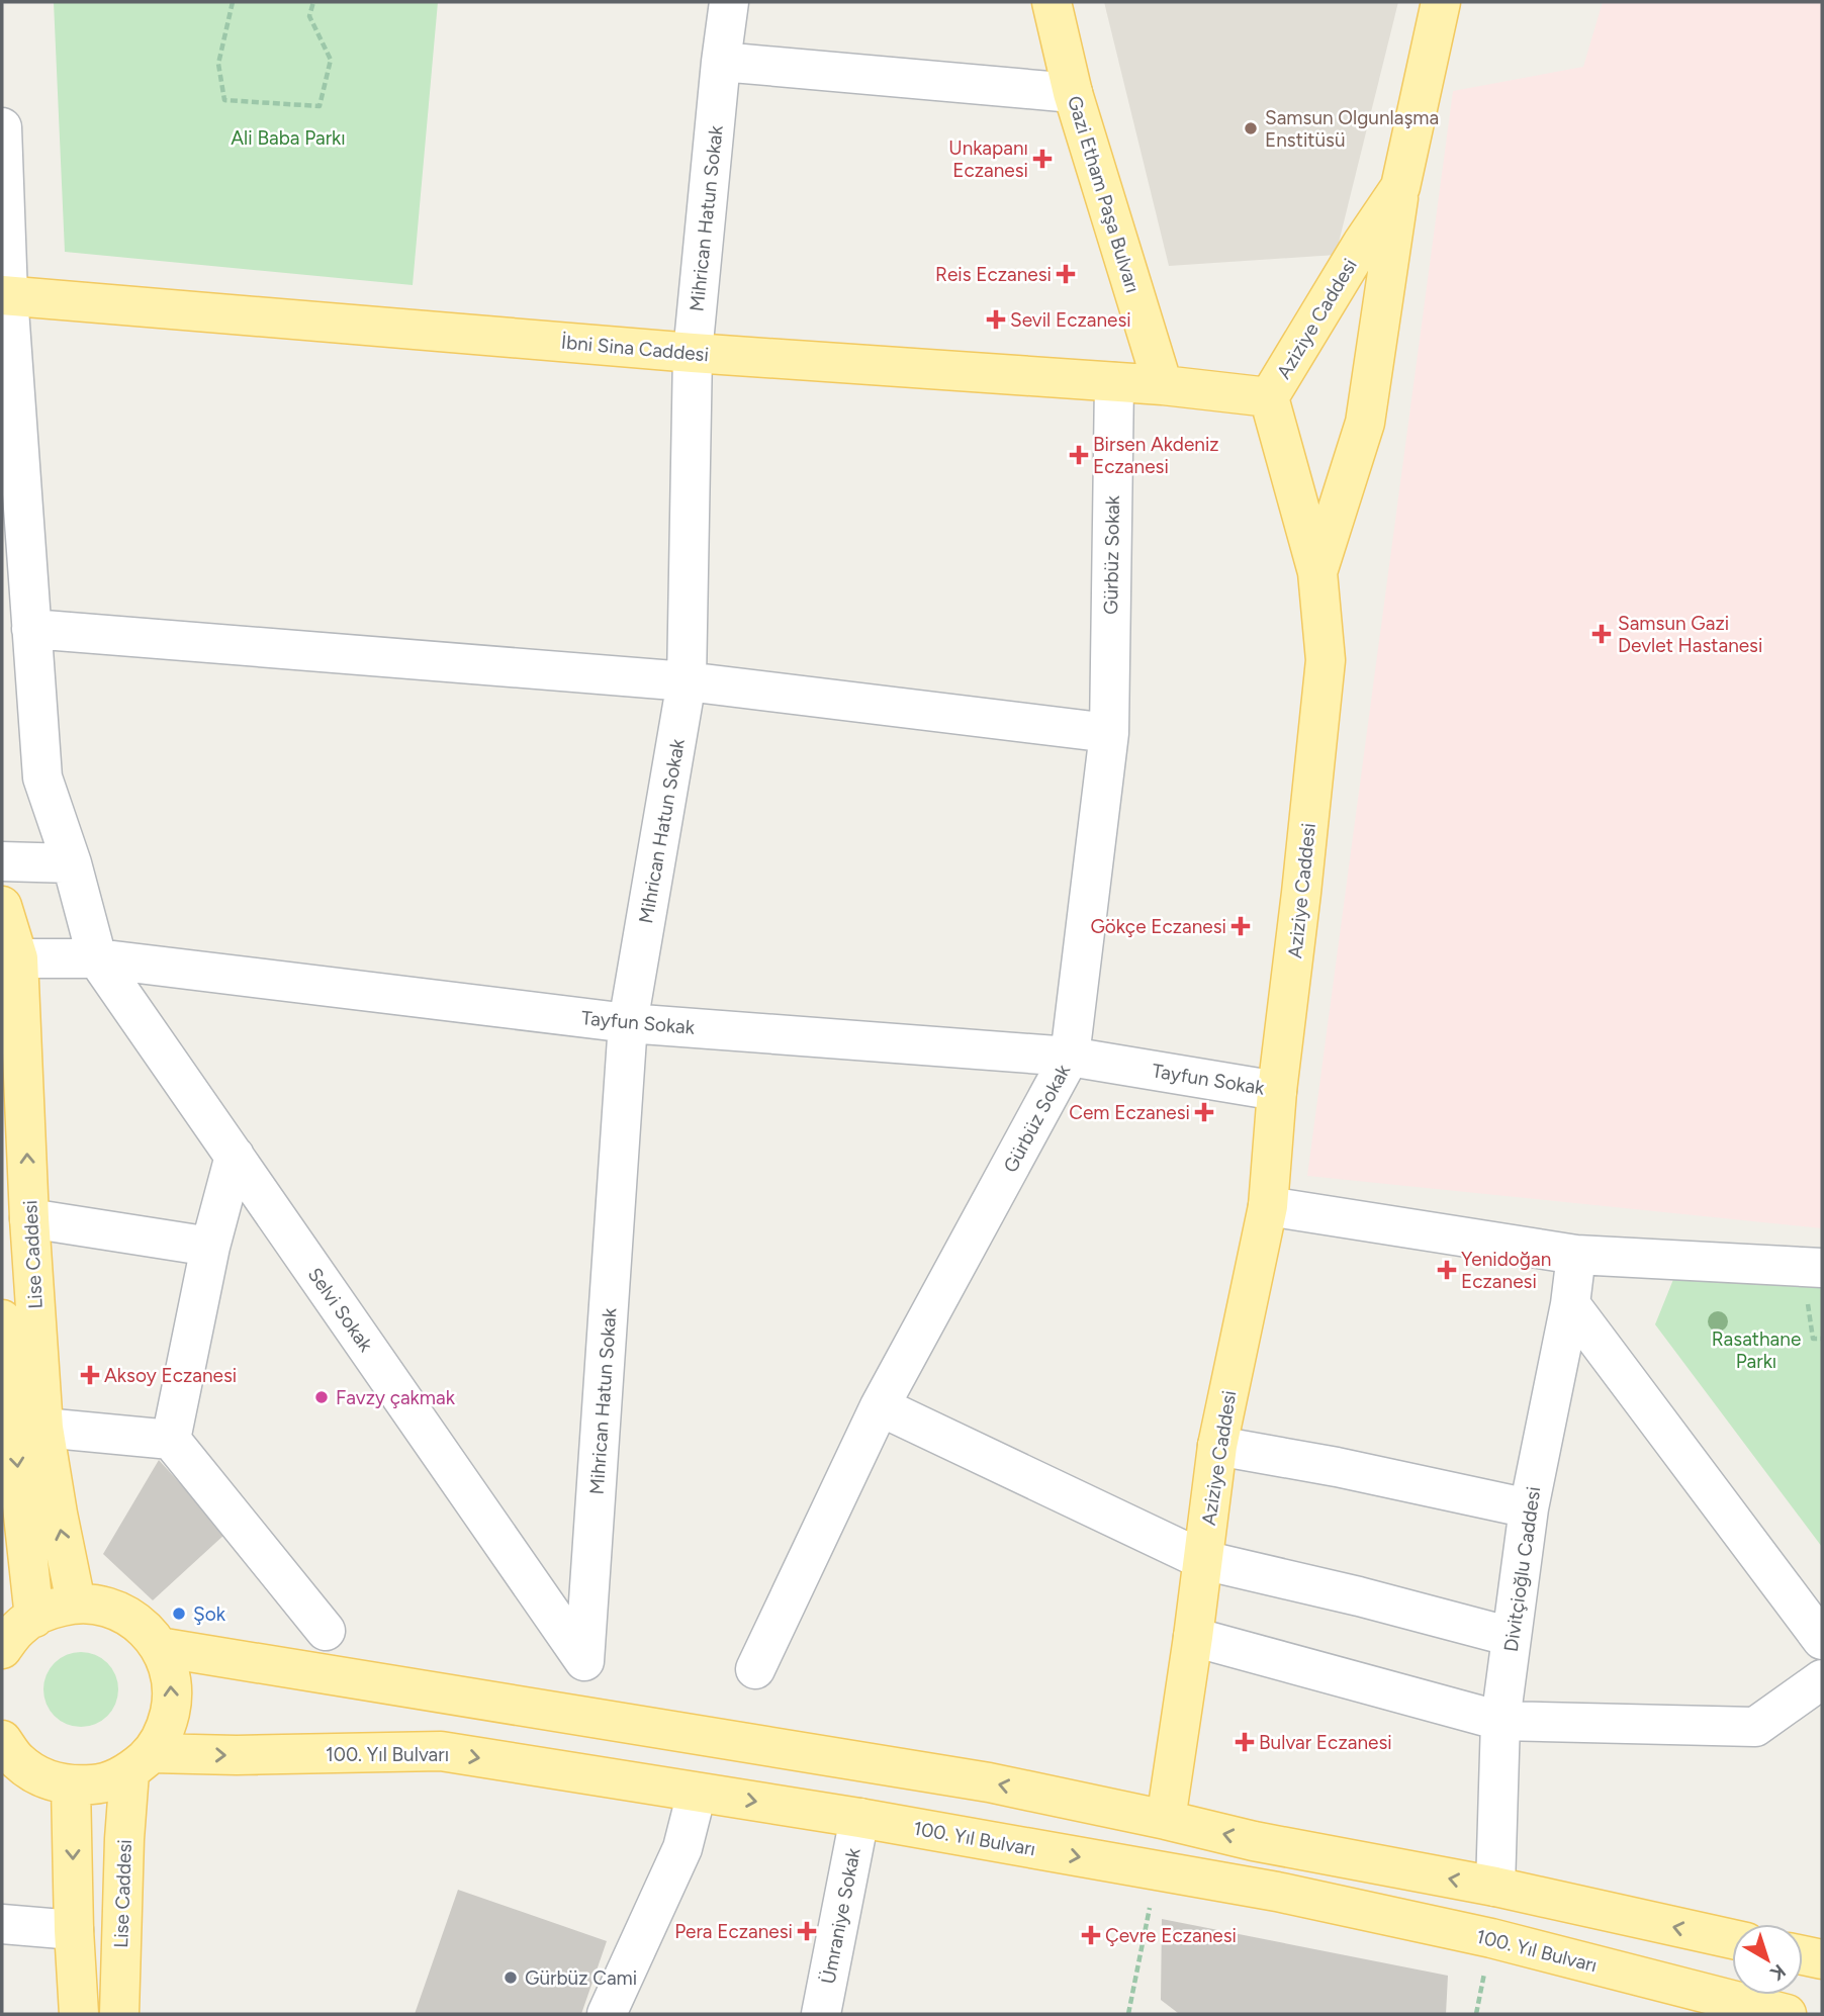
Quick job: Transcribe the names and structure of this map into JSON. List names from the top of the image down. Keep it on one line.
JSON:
{"streets":{"main road":["Gazi Etham Paşa Bulvarı","Aziziye Caddesi","İbni Sina Caddesi","Lise Caddesi","100. Yıl Bulvarı"],"street":["Mihrican Hatun Sokak","Gürbüz Sokak","Tayfun Sokak","Selvi Sokak","Divitçioğlu Caddesi","Ümraniye Sokak"]},"crossings":[["Gazi Etham Paşa Bulvarı","İbni Sina Caddesi"],["Mihrican Hatun Sokak","İbni Sina Caddesi"],["Mihrican Hatun Sokak","Tayfun Sokak"],["Mihrican Hatun Sokak","Selvi Sokak"],["Aziziye Caddesi","İbni Sina Caddesi"],["Aziziye Caddesi","Tayfun Sokak"],["İbni Sina Caddesi","Gürbüz Sokak"],["Gürbüz Sokak","Tayfun Sokak"],["Tayfun Sokak","Lise Caddesi"],["Tayfun Sokak","Selvi Sokak"],["Lise Caddesi","100. Yıl Bulvarı"],["100. Yıl Bulvarı","Ümraniye Sokak"]],"parks":["Ali Baba Parkı","Rasathane Parkı"],"places":{"other":["Samsun Olgunlaşma Enstitüsü","Favzy çakmak","Şok","Gürbüz Cami"],"health":["Unkapanı Eczanesi","Reis Eczanesi","Sevil Eczanesi","Birsen Akdeniz Eczanesi","Samsun Gazi Devlet Hastanesi","Gökçe Eczanesi","Cem Eczanesi","Yenidoğan Eczanesi","Aksoy Eczanesi","Bulvar Eczanesi","Pera Eczanesi","Çevre Eczanesi"]},"north":"bottom right"}
